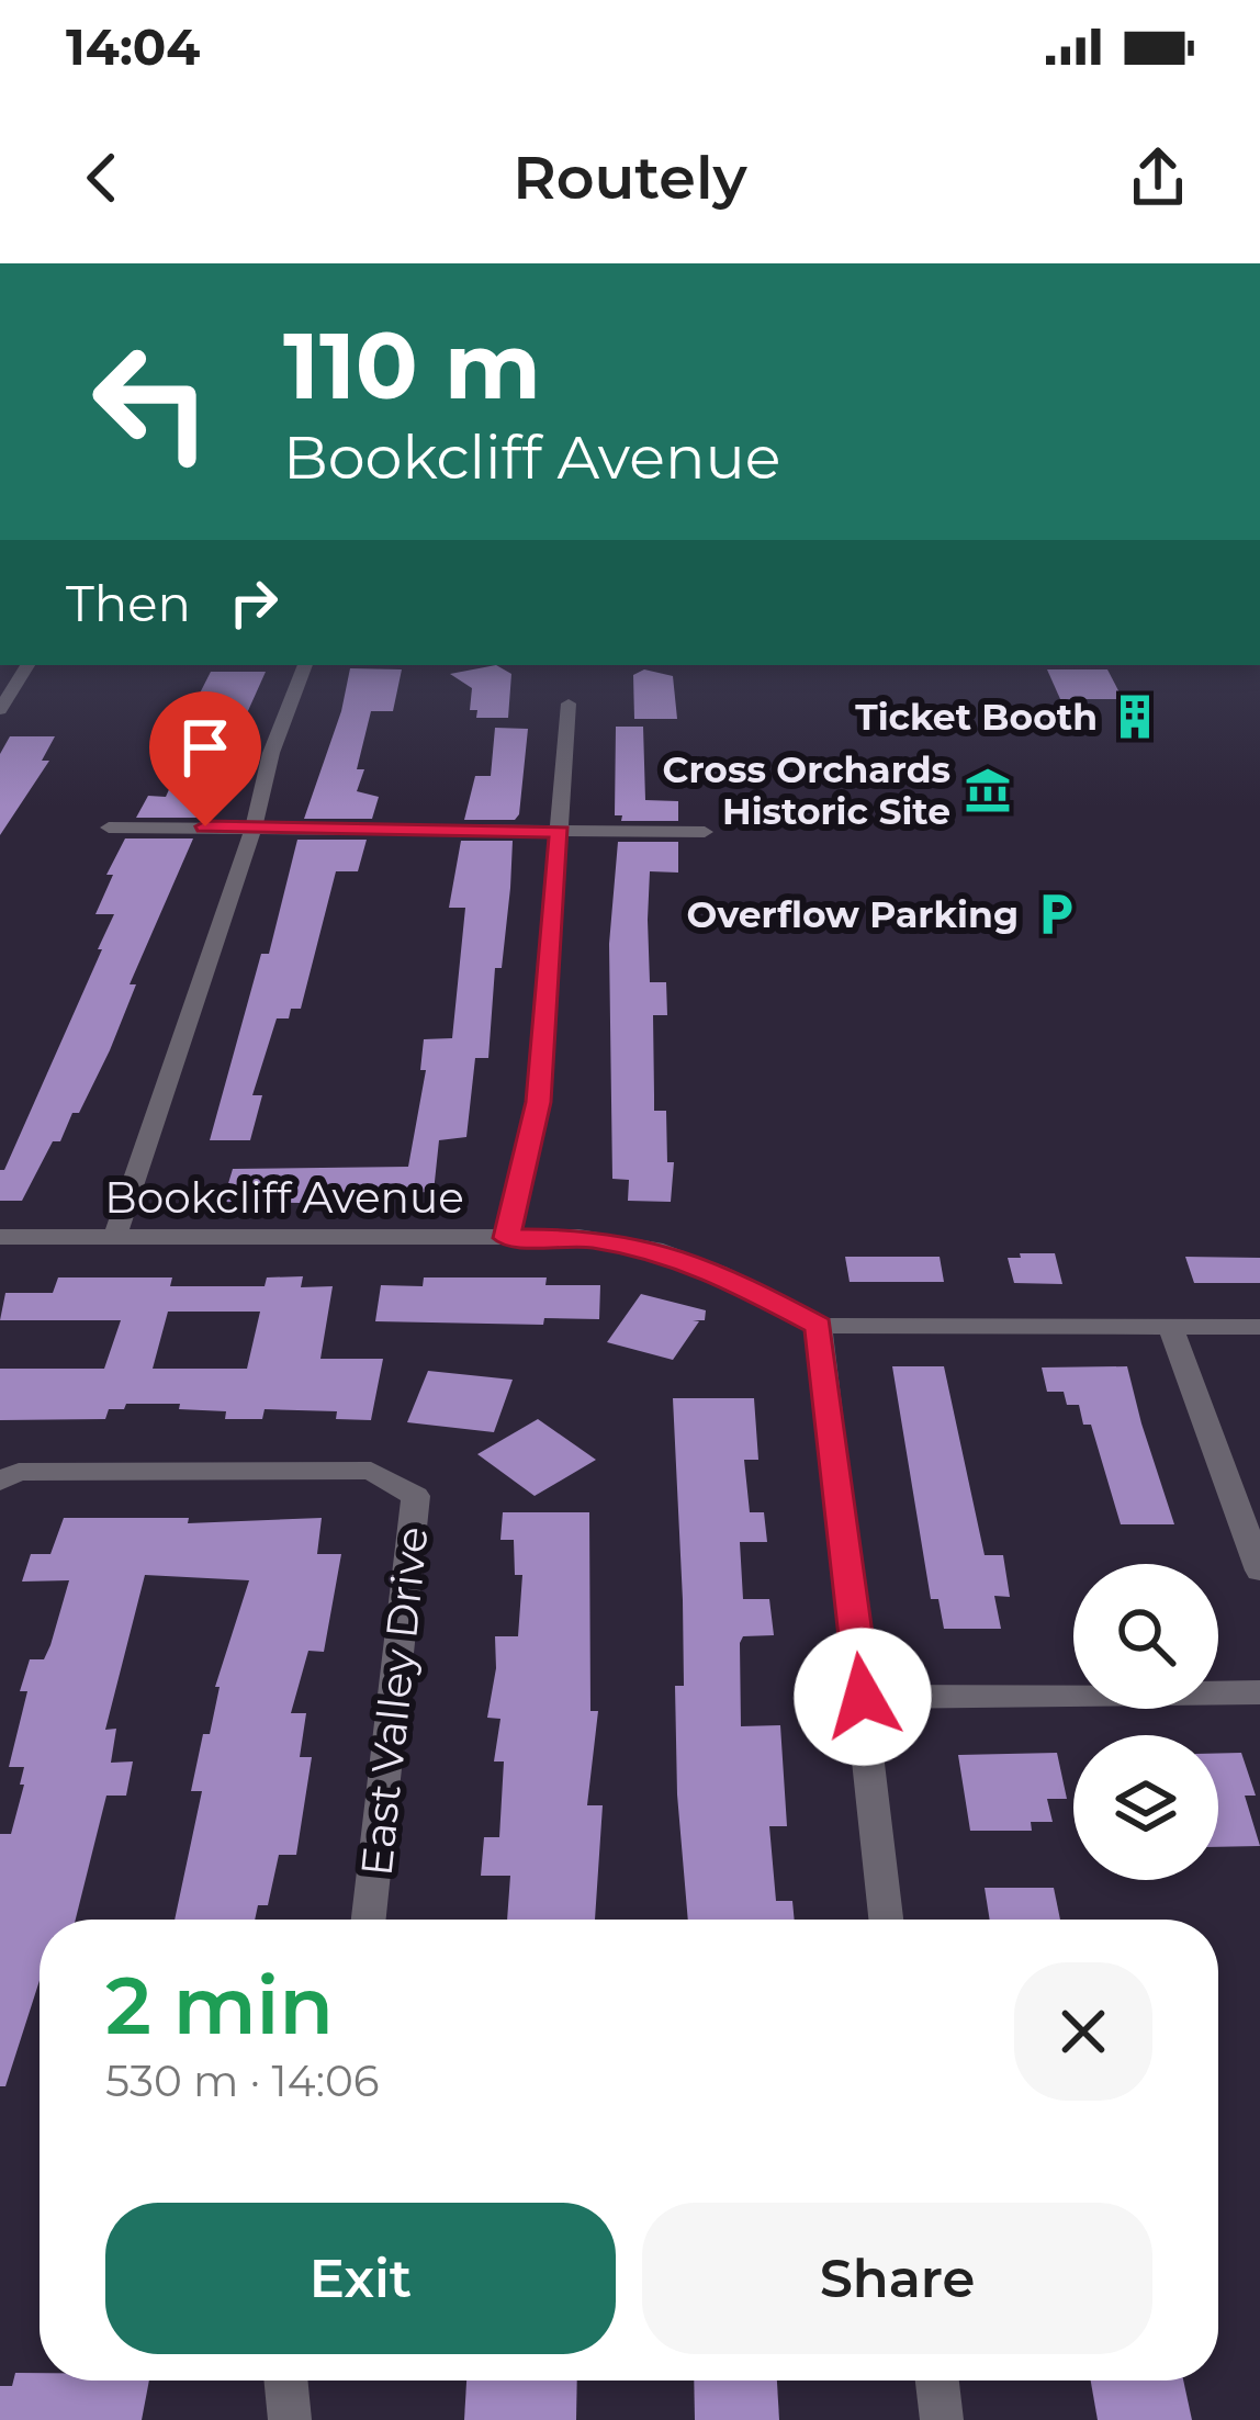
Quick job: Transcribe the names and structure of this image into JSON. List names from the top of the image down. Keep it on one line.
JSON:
{"streets":{"street":["Bookcliff Avenue","East Valley Drive"]},"places":{"building":["Ticket Booth"],"museum":["Cross Orchards Historic Site"],"parking":["Overflow Parking"]},"page":{"status":"14:04","header":"Routely","turn":["110 m","Bookcliff Avenue"],"then":"Then","heading":["2 min","530 m · 14:06"],"buttons":["Exit","Share"]}}
